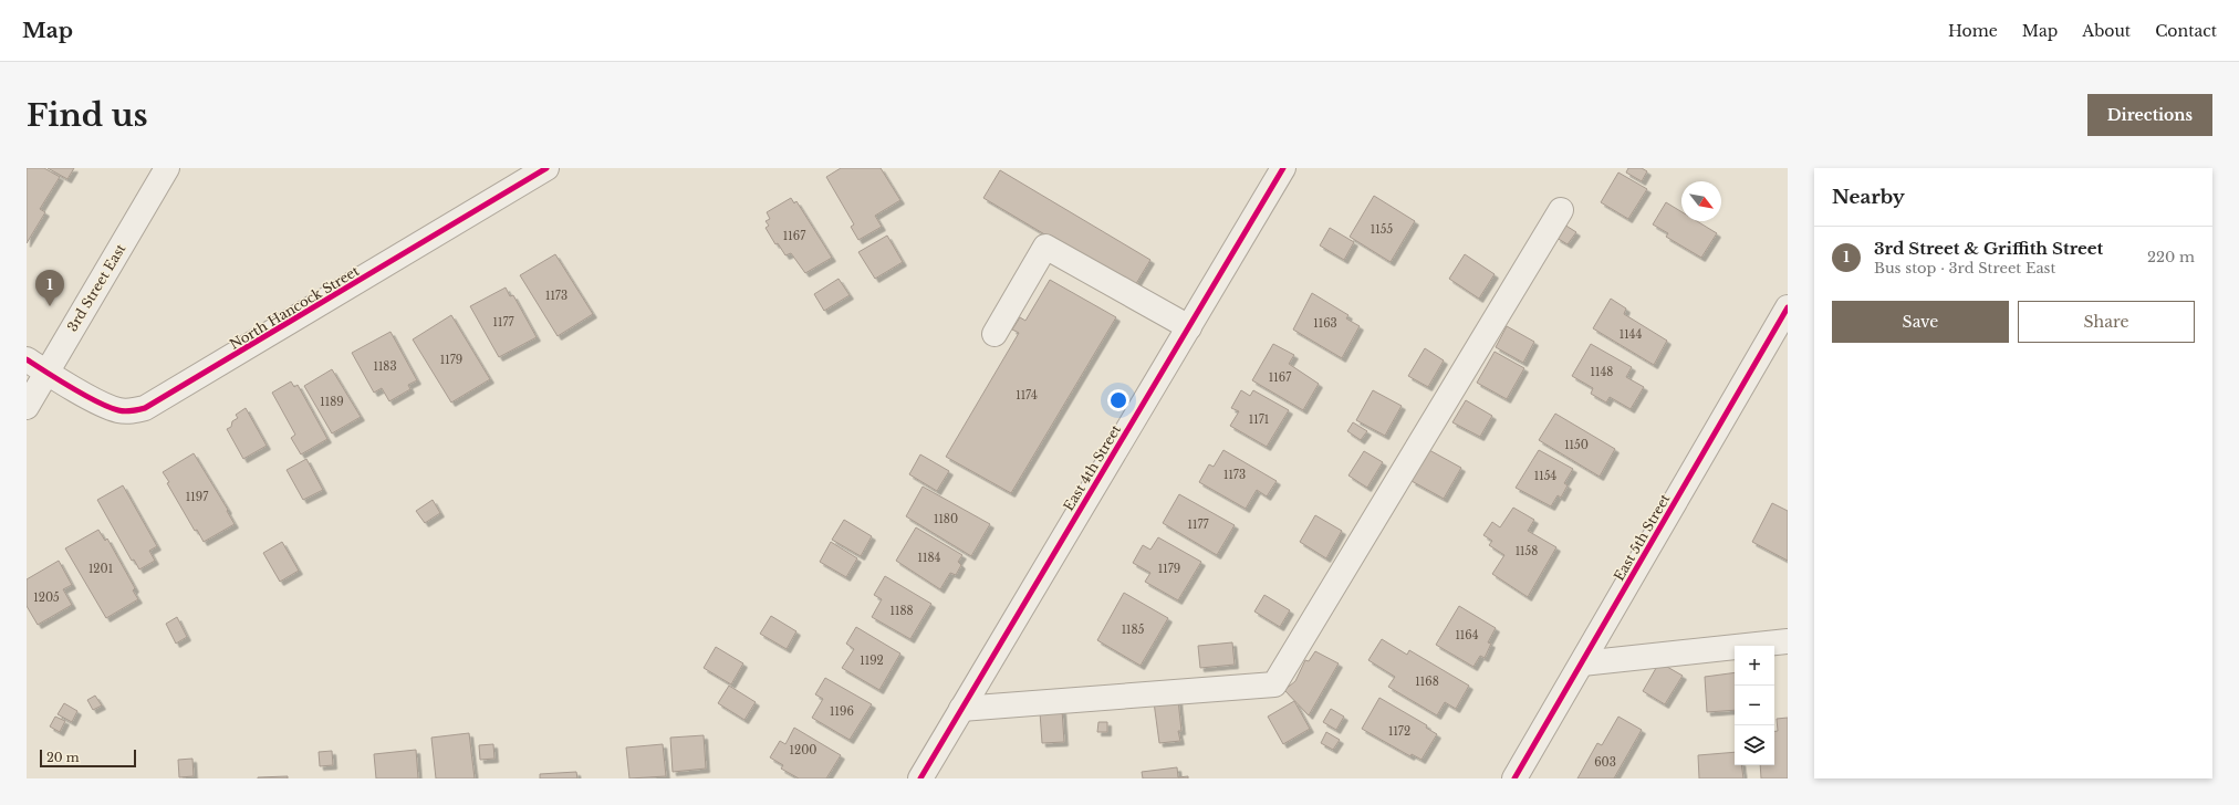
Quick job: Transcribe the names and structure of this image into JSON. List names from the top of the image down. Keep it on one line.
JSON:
{"streets":{"street":["3rd Street East","North Hancock Street","East 4th Street","East 5th Street"]},"crossings":[["3rd Street East","North Hancock Street"]],"house_numbers":["1155","1167","1173","1177","1163","1144","1179","1183","1148","1167","1174","1189","1171","1150","1173","1154","1197","1180","1177","1158","1184","1201","1179","1205","1188","1185","1164","1192","1168","1196","1172","1200","603"],"scale_bar":"20 m","north":"bottom right","page":{"header":"Map","nav":["Home","Map","About","Contact"],"buttons":["Directions",["Save","Share"]],"title":"Find us","heading":"Nearby","list":[{"mark":"1","name":"3rd Street & Griffith Street","note":"Bus stop · 3rd Street East","value":"220 m"}],"pins":"1","map_buttons":["+","−"],"scale":"20 m"}}
